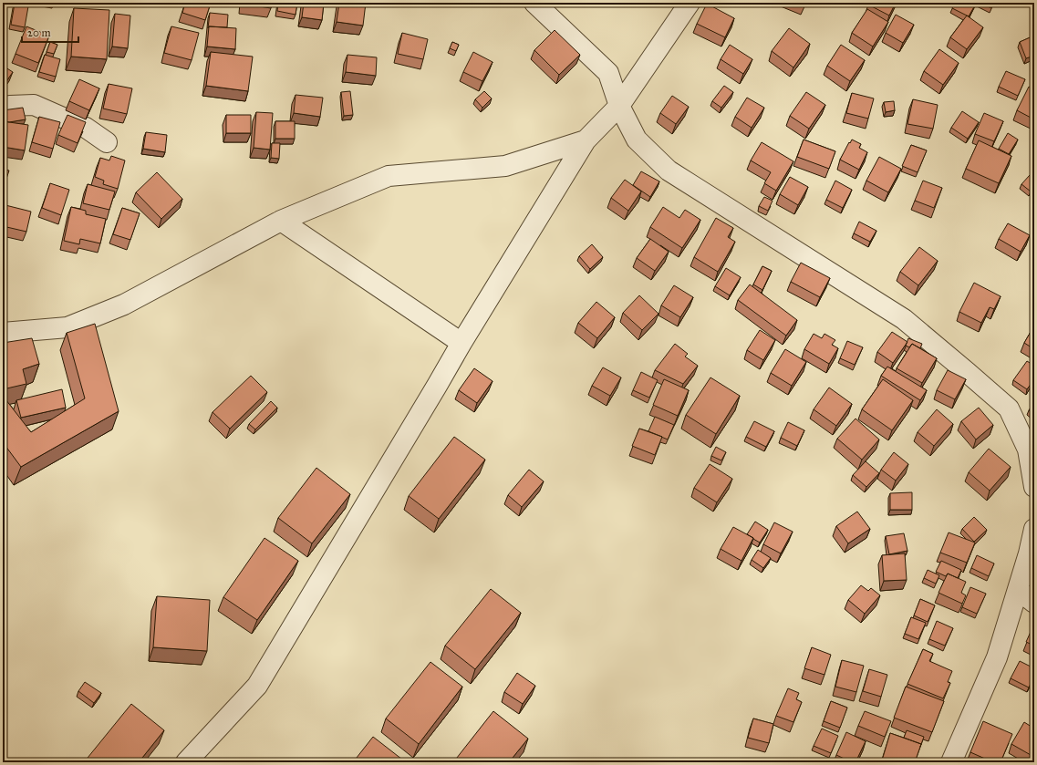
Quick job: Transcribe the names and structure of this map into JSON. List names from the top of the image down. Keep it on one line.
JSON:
{"scale_bar":"20 m"}
